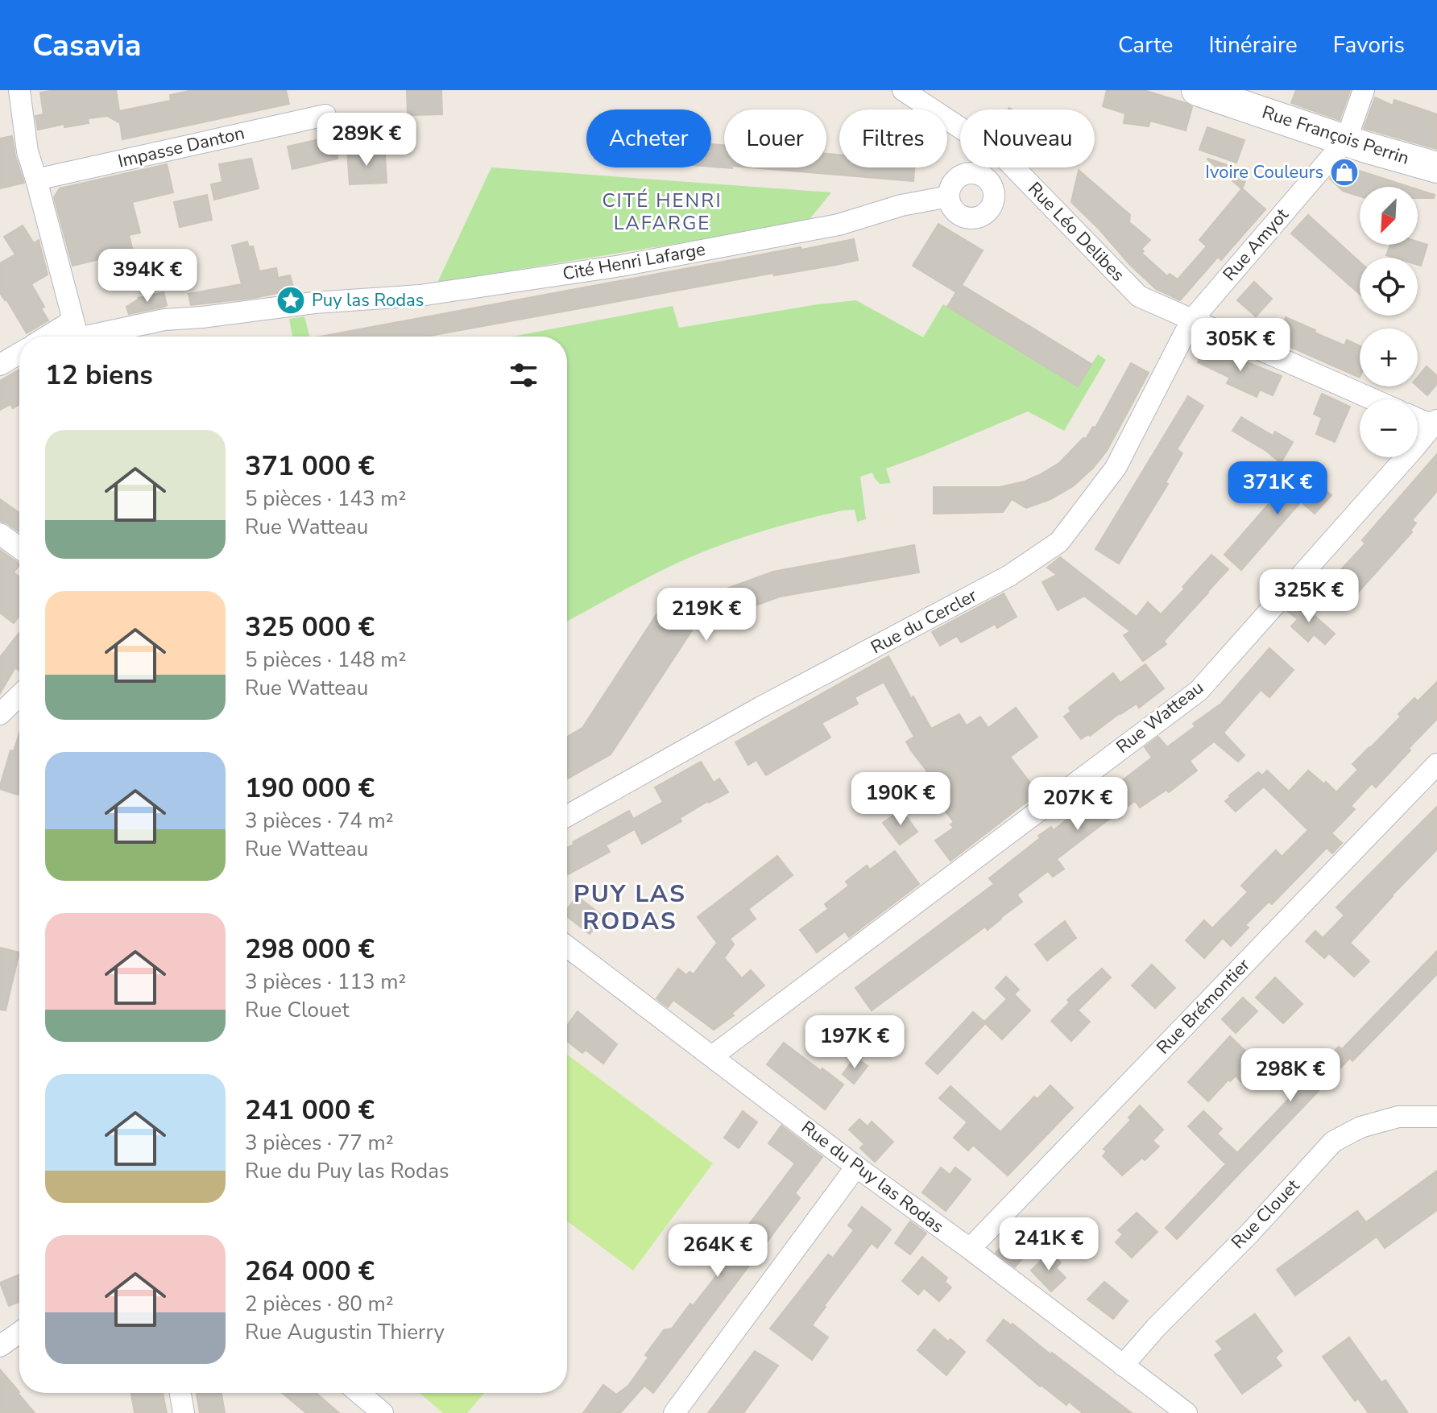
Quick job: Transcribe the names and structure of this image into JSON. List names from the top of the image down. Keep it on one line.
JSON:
{"streets":{"main road":["Rue François Perrin"],"street":["Impasse Danton","Rue Léo Delibes","Rue Amyot","Cité Henri Lafarge","Rue du Cercler","Rue Watteau","Rue Brémontier","Rue du Puy las Rodas","Rue Clouet"]},"crossings":[["Rue François Perrin","Rue Amyot"],["Rue Léo Delibes","Rue Amyot"],["Rue Léo Delibes","Rue du Cercler"],["Rue Amyot","Rue du Cercler"],["Rue Watteau","Rue du Puy las Rodas"],["Rue Brémontier","Rue du Puy las Rodas"],["Rue du Puy las Rodas","Rue Clouet"]],"districts":["CITÉ HENRI LAFARGE","PUY LAS RODAS"],"places":{"shop":["Ivoire Couleurs"],"place":["Puy las Rodas"]},"north":"bottom left","page":{"header":"Casavia","nav":["Carte","Itinéraire","Favoris"],"chip":["Acheter","Louer","Filtres","Nouveau"],"price":["289K €","394K €","305K €","371K €","325K €","219K €","190K €","207K €","197K €","298K €","241K €","264K €"],"map_buttons":["+","−"],"heading":"12 biens","list":[{"name":"371 000 €","note":"5 pièces · 143 m² · Rue Watteau"},{"name":"325 000 €","note":"5 pièces · 148 m² · Rue Watteau"},{"name":"190 000 €","note":"3 pièces · 74 m² · Rue Watteau"},{"name":"298 000 €","note":"3 pièces · 113 m² · Rue Clouet"},{"name":"241 000 €","note":"3 pièces · 77 m² · Rue du Puy las Rodas"},{"name":"264 000 €","note":"2 pièces · 80 m² · Rue Augustin Thierry"}]}}
